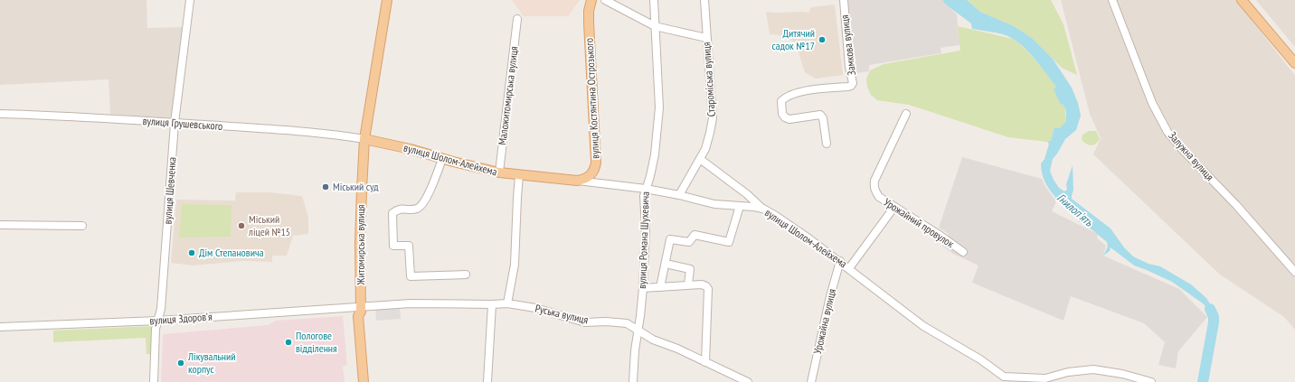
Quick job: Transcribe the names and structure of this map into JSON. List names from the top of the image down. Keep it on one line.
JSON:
{"streets":{"main road":["вулиця Костянтина Острозького","вулиця Шолом-Алейхема","Житомирська вулиця"],"street":["Замкова вулиця","Староміська вулиця","Маложитомирська вулиця","вулиця Грушевського","Залужна вулиця","вулиця Шевченка","Урожайний провулок","вулиця Романа Шухевича","Руська вулиця","вулиця Здоровʼя","Урожайна вулиця"]},"crossings":[["Староміська вулиця","вулиця Шолом-Алейхема"],["Маложитомирська вулиця","вулиця Шолом-Алейхема"],["вулиця Костянтина Острозького","вулиця Шолом-Алейхема"],["вулиця Грушевського","вулиця Шолом-Алейхема"],["вулиця Грушевського","вулиця Шевченка"],["вулиця Грушевського","Житомирська вулиця"],["вулиця Шолом-Алейхема","вулиця Романа Шухевича"],["вулиця Шолом-Алейхема","Житомирська вулиця"],["вулиця Шолом-Алейхема","Урожайна вулиця"],["вулиця Шевченка","вулиця Здоровʼя"],["вулиця Романа Шухевича","Руська вулиця"],["Житомирська вулиця","Руська вулиця"],["Житомирська вулиця","вулиця Здоровʼя"],["Руська вулиця","вулиця Здоровʼя"]],"water":["Гнилоп'ять"],"places":["Дитячий садок №17","Міський суд","Міський ліцей №15","Дім Степановича","Пологове відділення","Лікувальний корпус"]}
